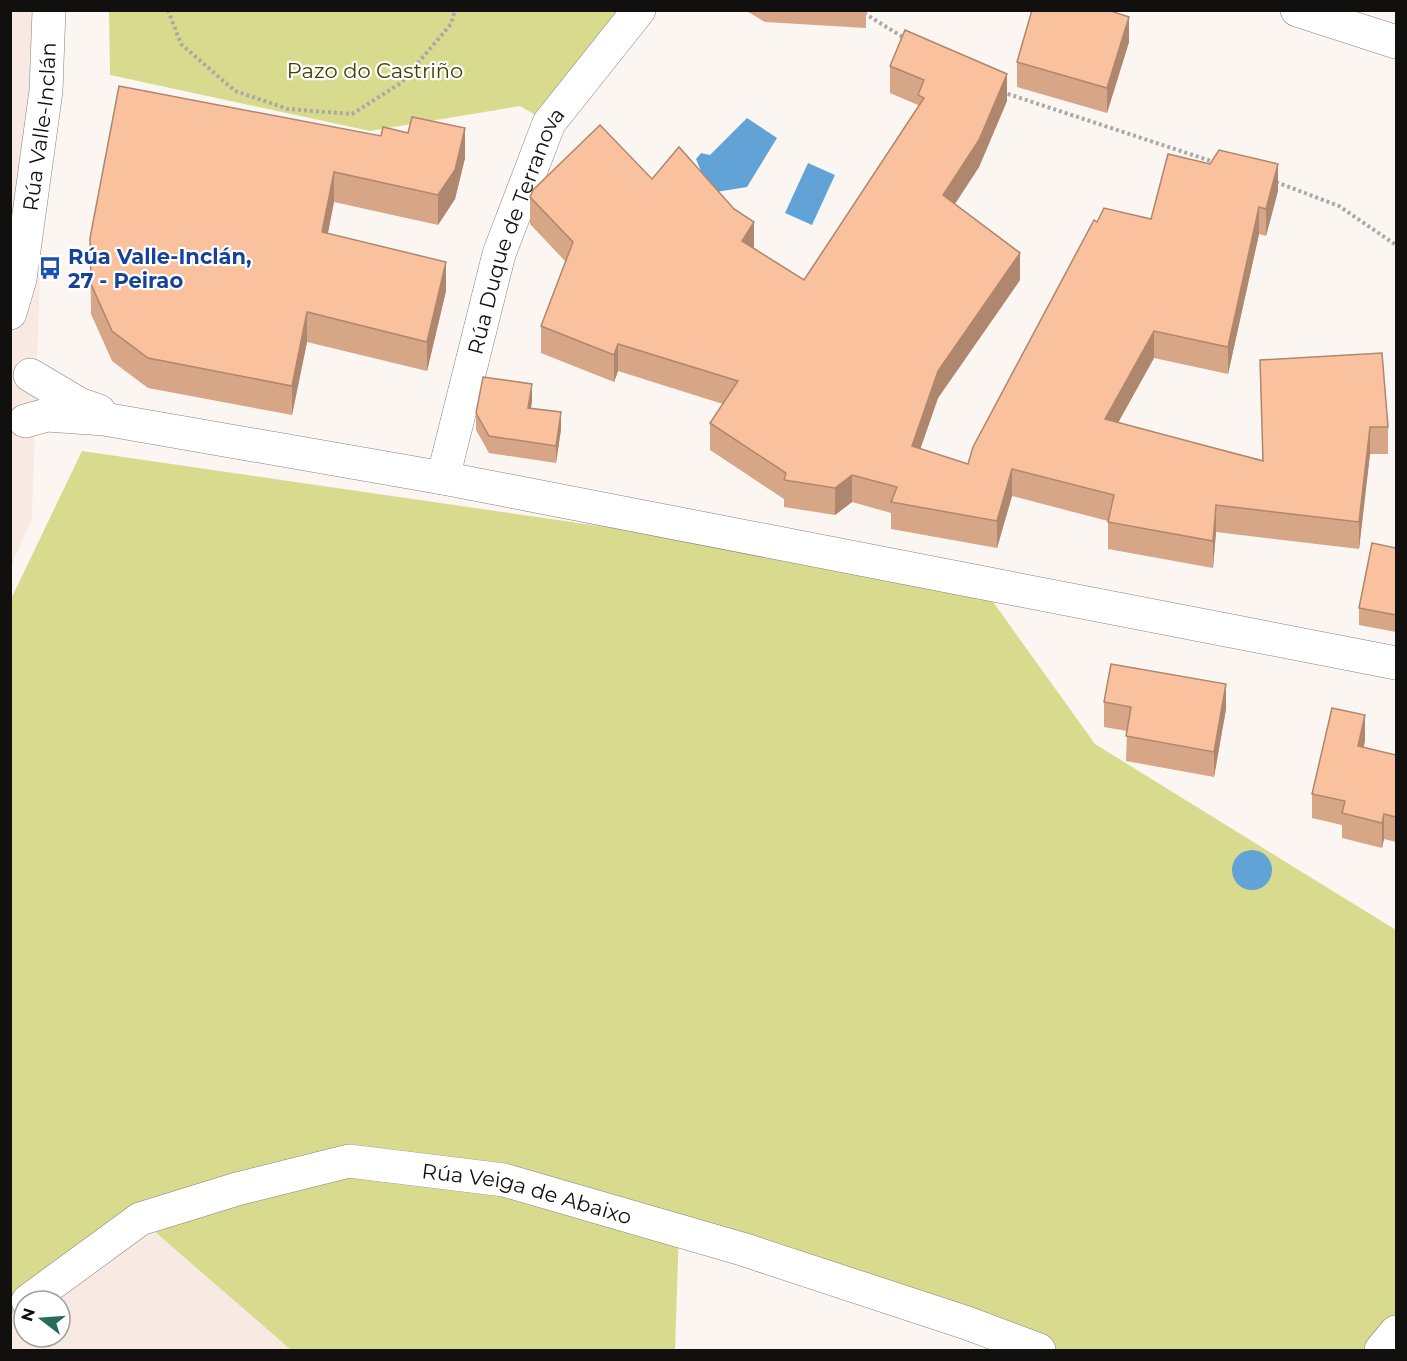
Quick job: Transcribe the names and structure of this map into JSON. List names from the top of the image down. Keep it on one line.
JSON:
{"streets":{"main road":["Rúa Valle-Inclán","Rúa Duque de Terranova","Rúa Veiga de Abaixo"]},"parks":["Pazo do Castriño"],"places":{"bus stop":["Rúa Valle-Inclán, 27 - Peirao"]},"north":"left"}
